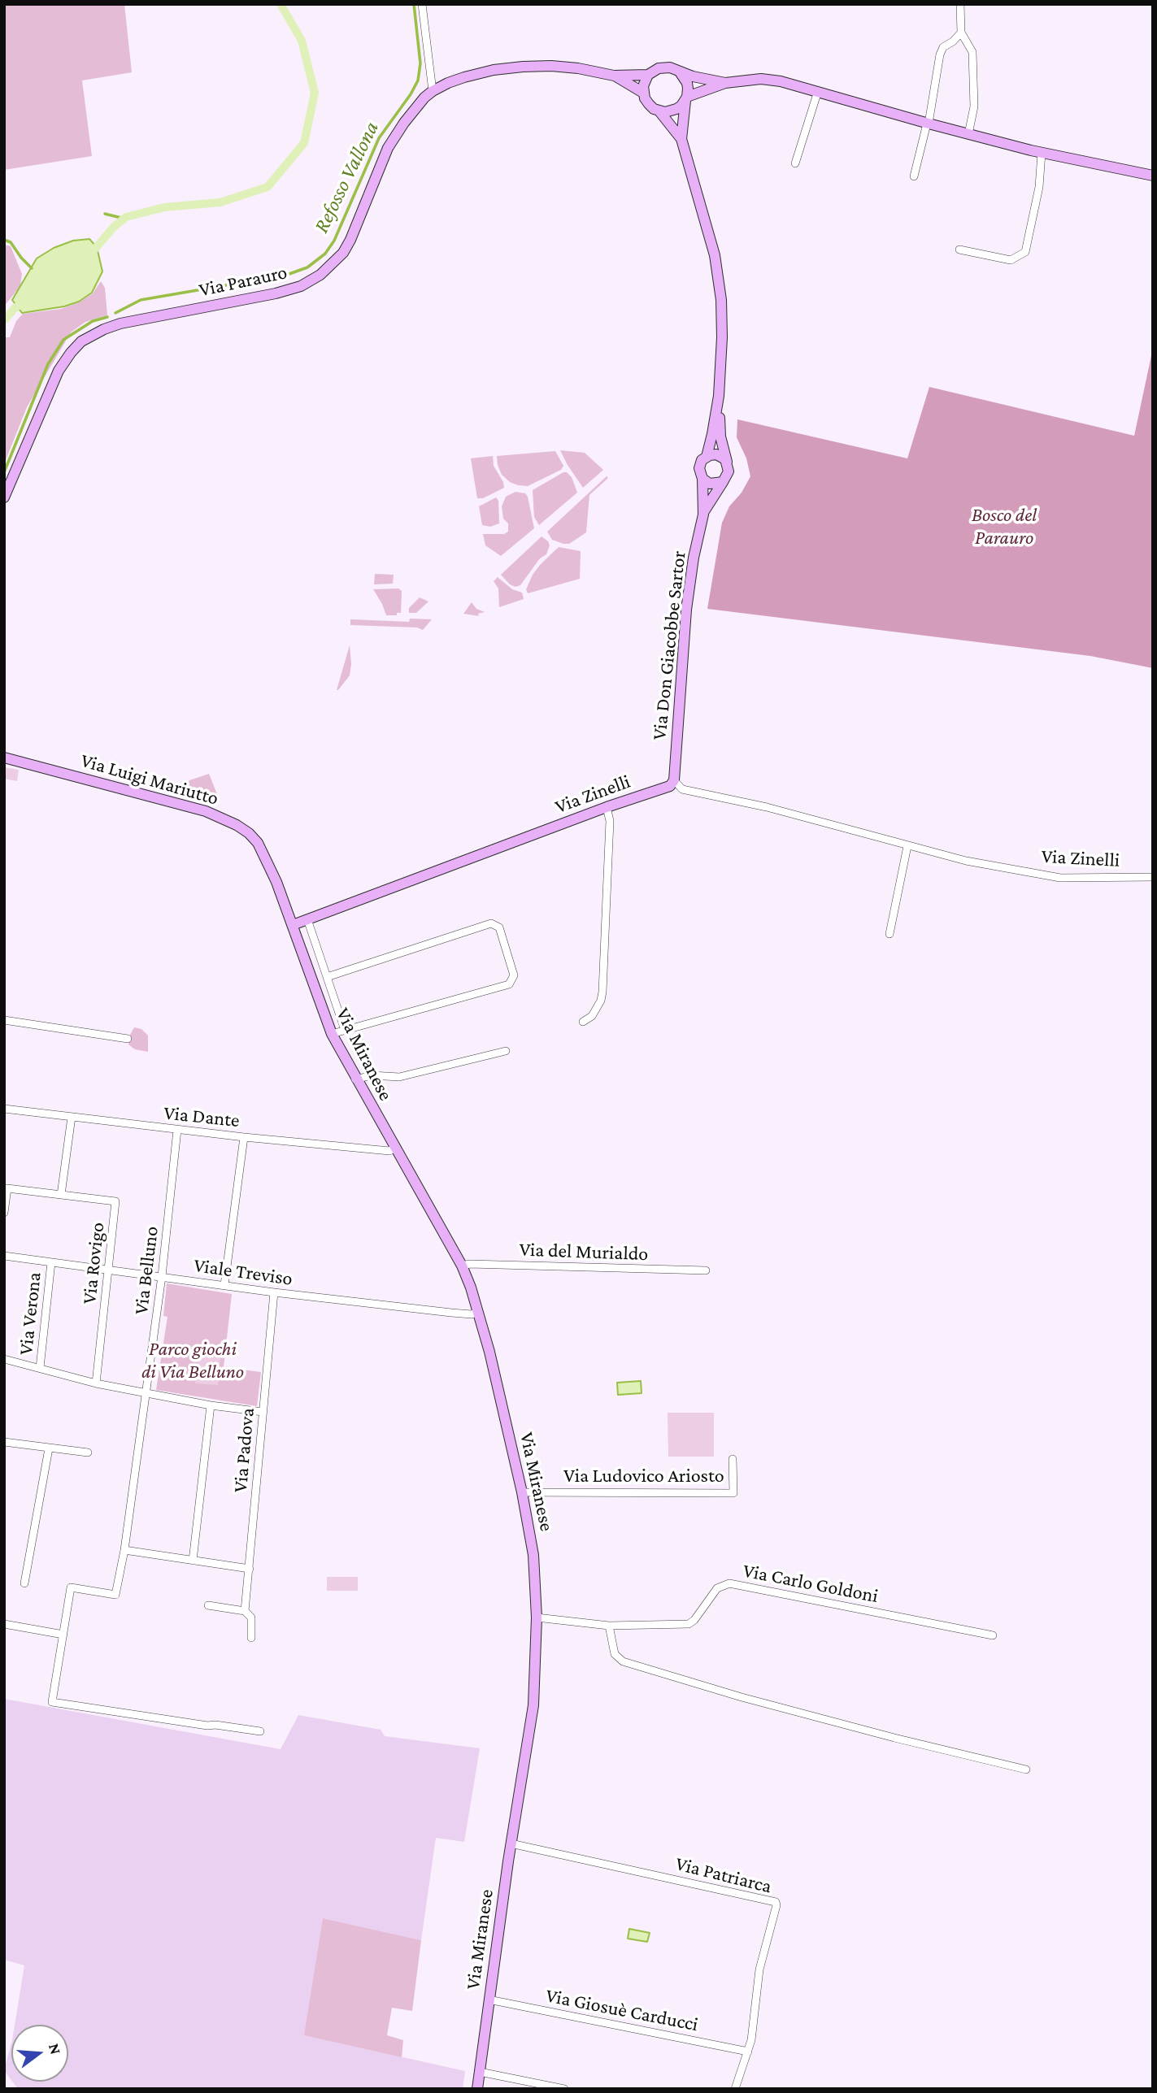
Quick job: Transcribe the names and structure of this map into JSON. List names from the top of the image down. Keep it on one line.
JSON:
{"streets":{"main road":["Via Parauro","Via Don Giacobbe Sartor","Via Luigi Mariutto","Via Zinelli","Via Miranese"],"street":["Via Dante","Via del Murialdo","Via Rovigo","Via Belluno","Viale Treviso","Via Verona","Via Padova","Via Ludovico Ariosto","Via Carlo Goldoni","Via Patriarca","Via Giosuè Carducci"]},"crossings":[["Via Parauro","Via Don Giacobbe Sartor"],["Via Don Giacobbe Sartor","Via Zinelli"],["Via Luigi Mariutto","Via Zinelli"],["Via Luigi Mariutto","Via Miranese"],["Via Zinelli","Via Miranese"],["Via Miranese","Via Dante"],["Via Miranese","Via del Murialdo"],["Via Miranese","Viale Treviso"],["Via Miranese","Via Ludovico Ariosto"],["Via Miranese","Via Carlo Goldoni"],["Via Miranese","Via Patriarca"],["Via Miranese","Via Giosuè Carducci"],["Via Dante","Via Belluno"],["Via Rovigo","Viale Treviso"],["Via Rovigo","Via Verona"],["Via Belluno","Viale Treviso"],["Via Belluno","Via Verona"],["Viale Treviso","Via Verona"],["Viale Treviso","Via Padova"],["Via Verona","Via Padova"],["Via Patriarca","Via Giosuè Carducci"]],"water":["Refosso Vallona"],"parks":["Bosco del Parauro","Parco giochi di Via Belluno"],"north":"right"}
